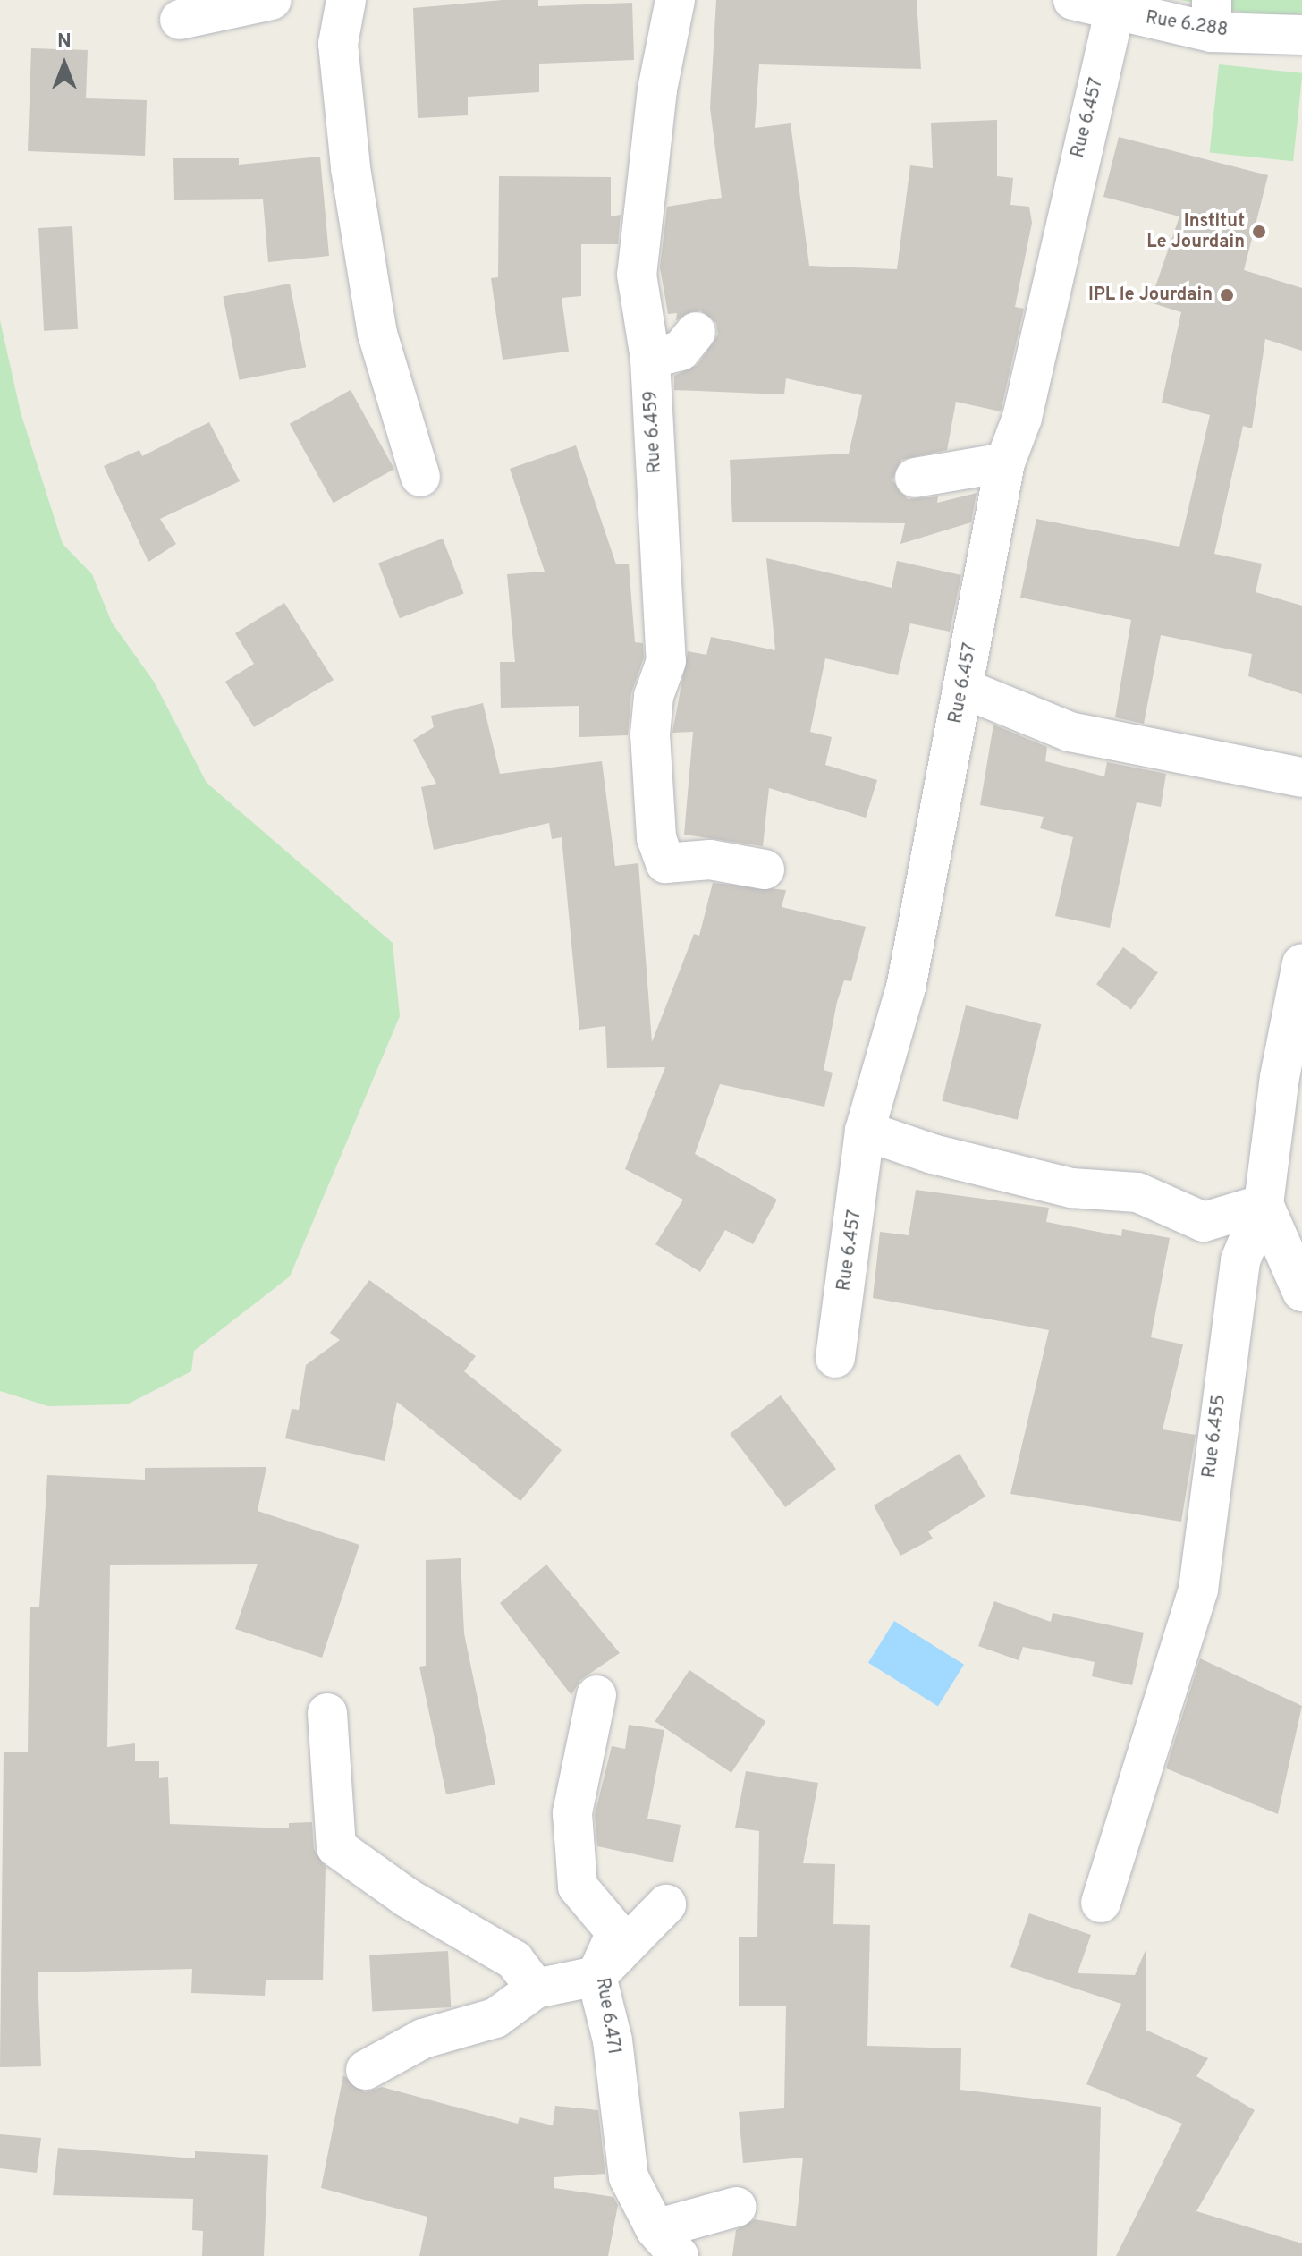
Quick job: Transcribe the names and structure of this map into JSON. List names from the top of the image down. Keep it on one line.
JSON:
{"streets":{"street":["Rue 6.288","Rue 6.457","Rue 6.459","Rue 6.455","Rue 6.471"]},"crossings":[["Rue 6.288","Rue 6.457"]],"places":["Institut Le Jourdain","IPL le Jourdain"],"north":"top"}
